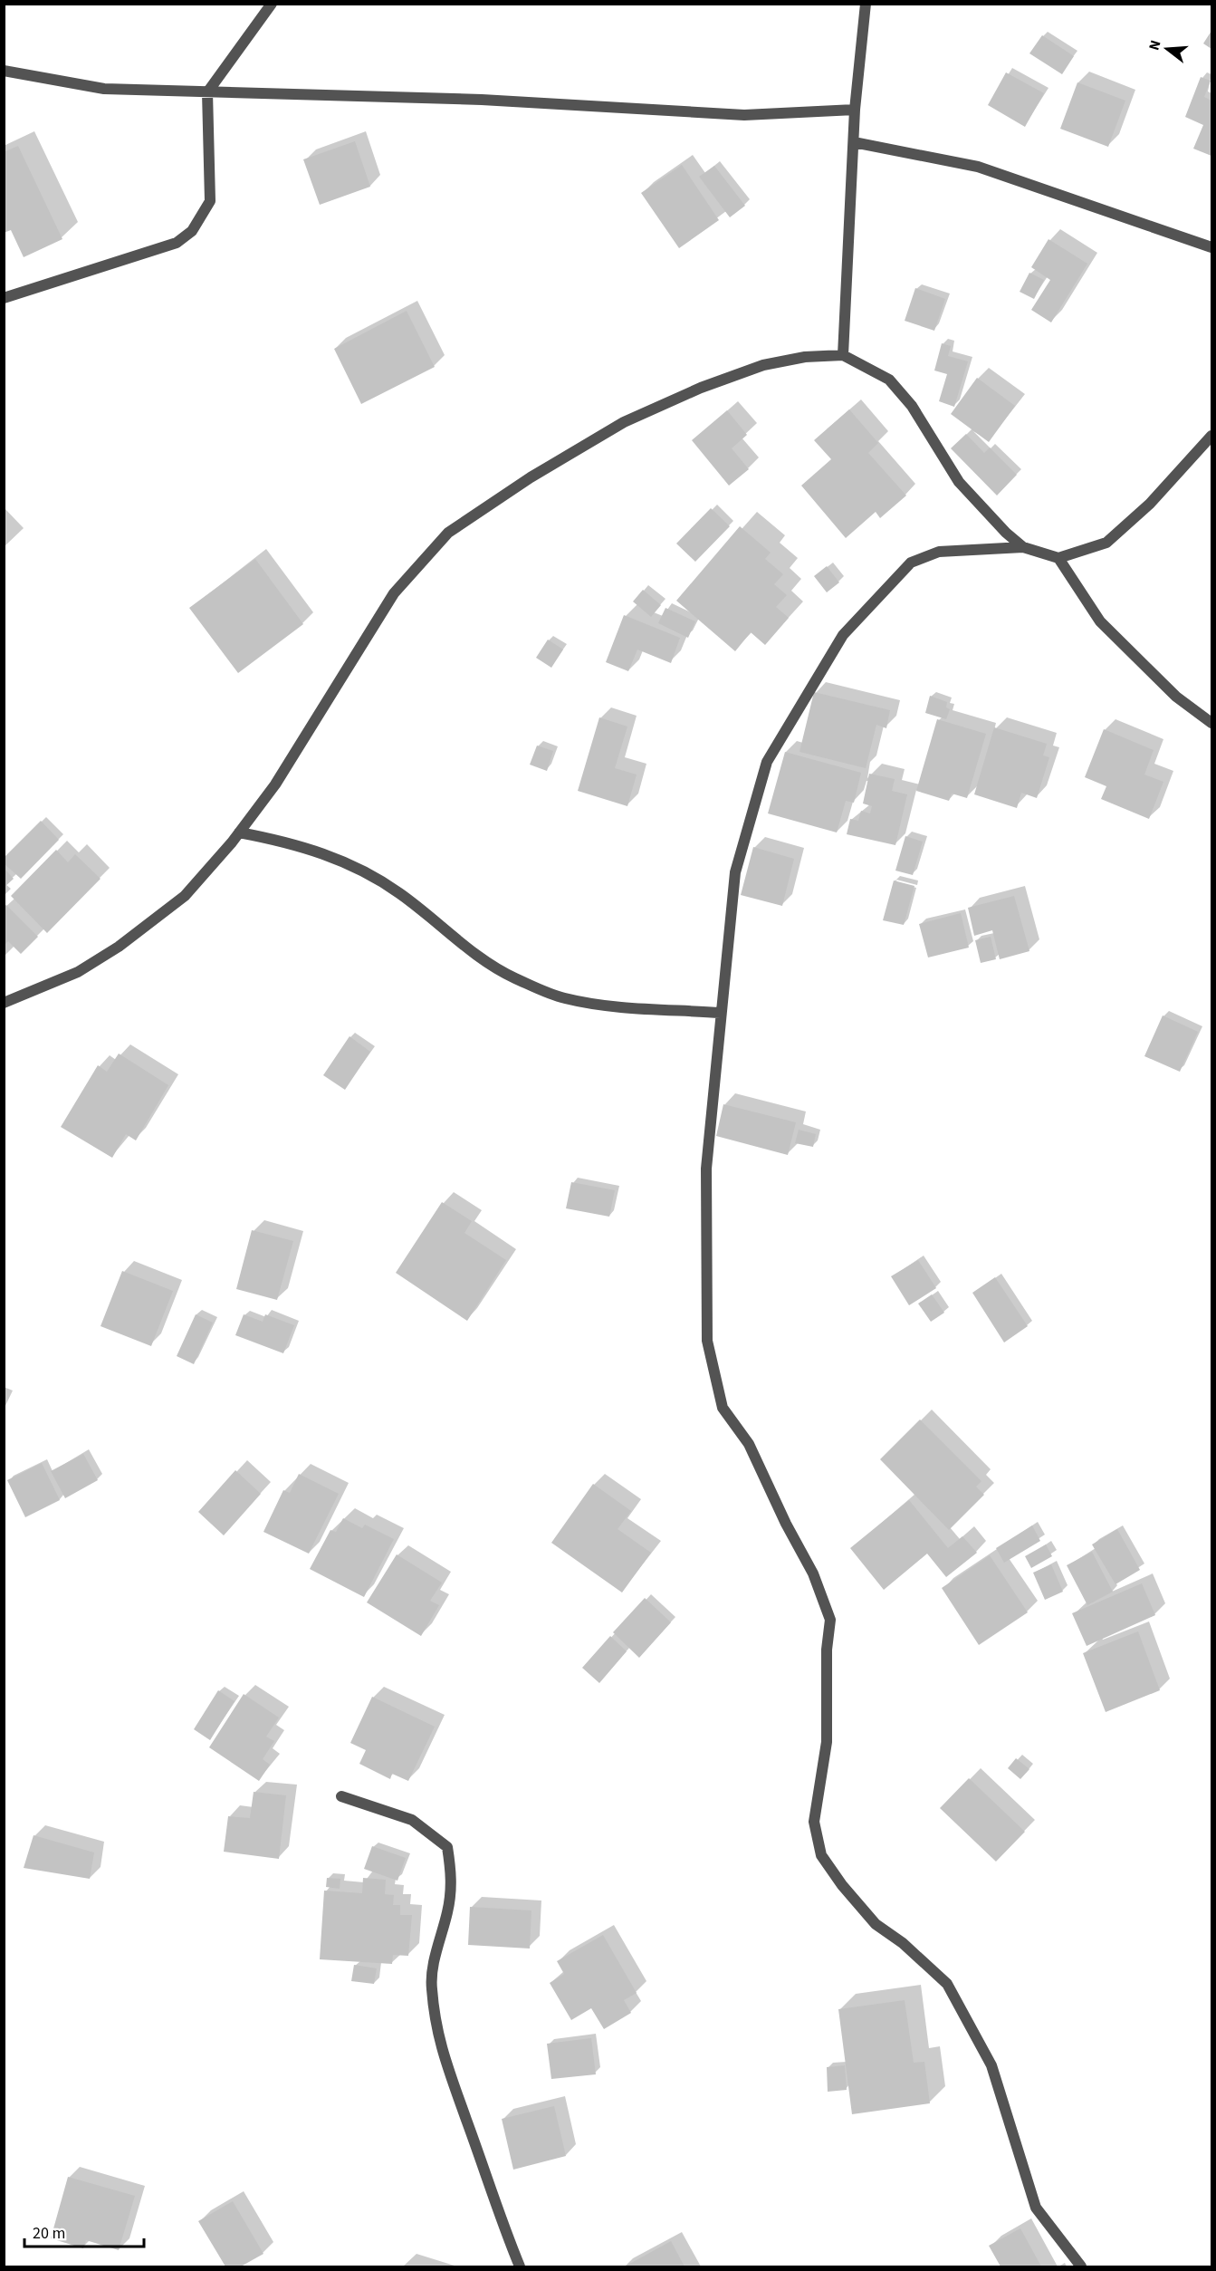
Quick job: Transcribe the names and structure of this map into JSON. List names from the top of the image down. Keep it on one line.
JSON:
{"scale_bar":"20 m","north":"left"}
